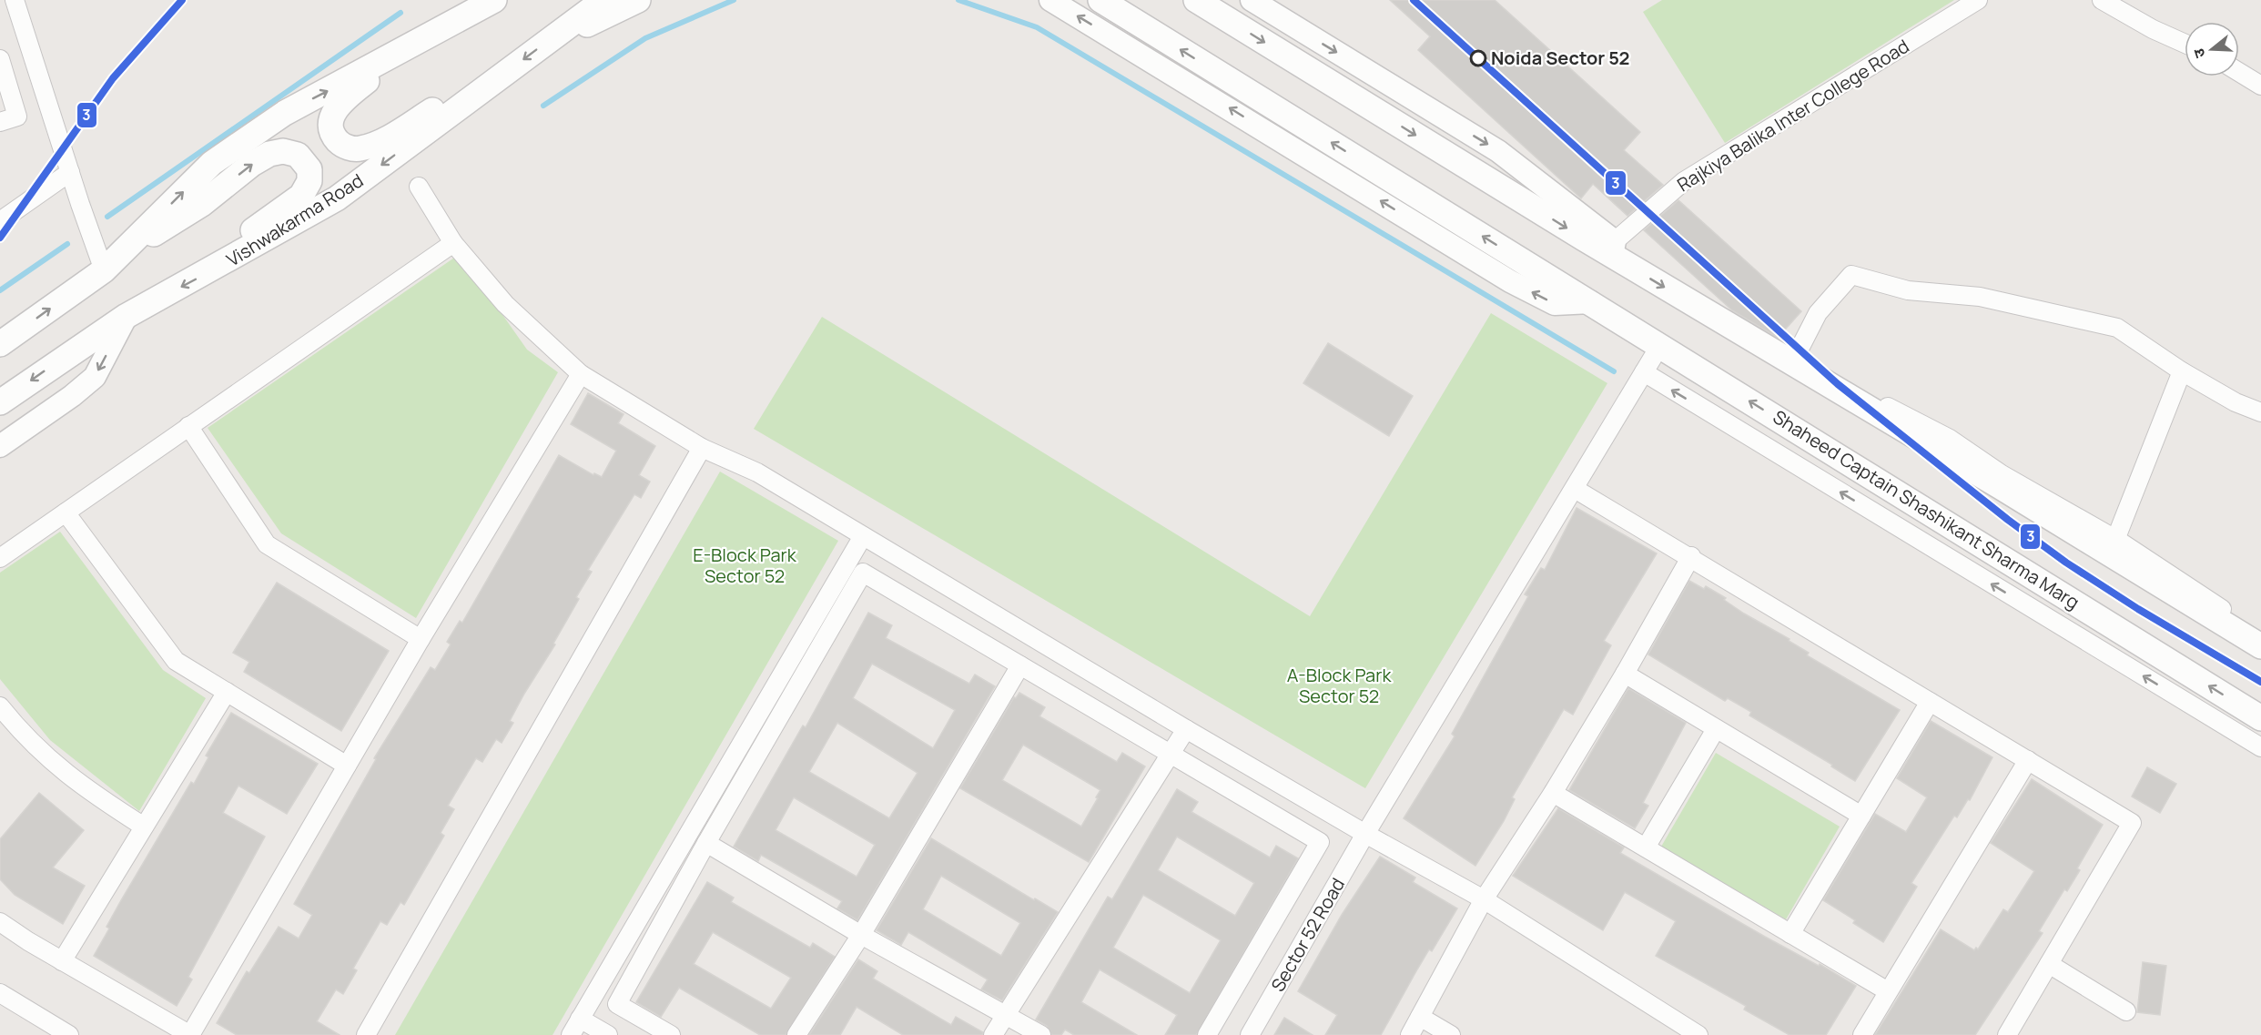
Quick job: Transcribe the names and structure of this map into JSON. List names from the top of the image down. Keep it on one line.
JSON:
{"streets":{"main road":["Vishwakarma Road","Shaheed Captain Shashikant Sharma Marg"],"street":["Rajkiya Balika Inter College Road","Sector 52 Road"]},"crossings":[["Shaheed Captain Shashikant Sharma Marg","Sector 52 Road"]],"parks":["E-Block Park Sector 52","A-Block Park Sector 52"],"places":["Noida Sector 52"],"lines":["transit line 3"],"north":"left"}
